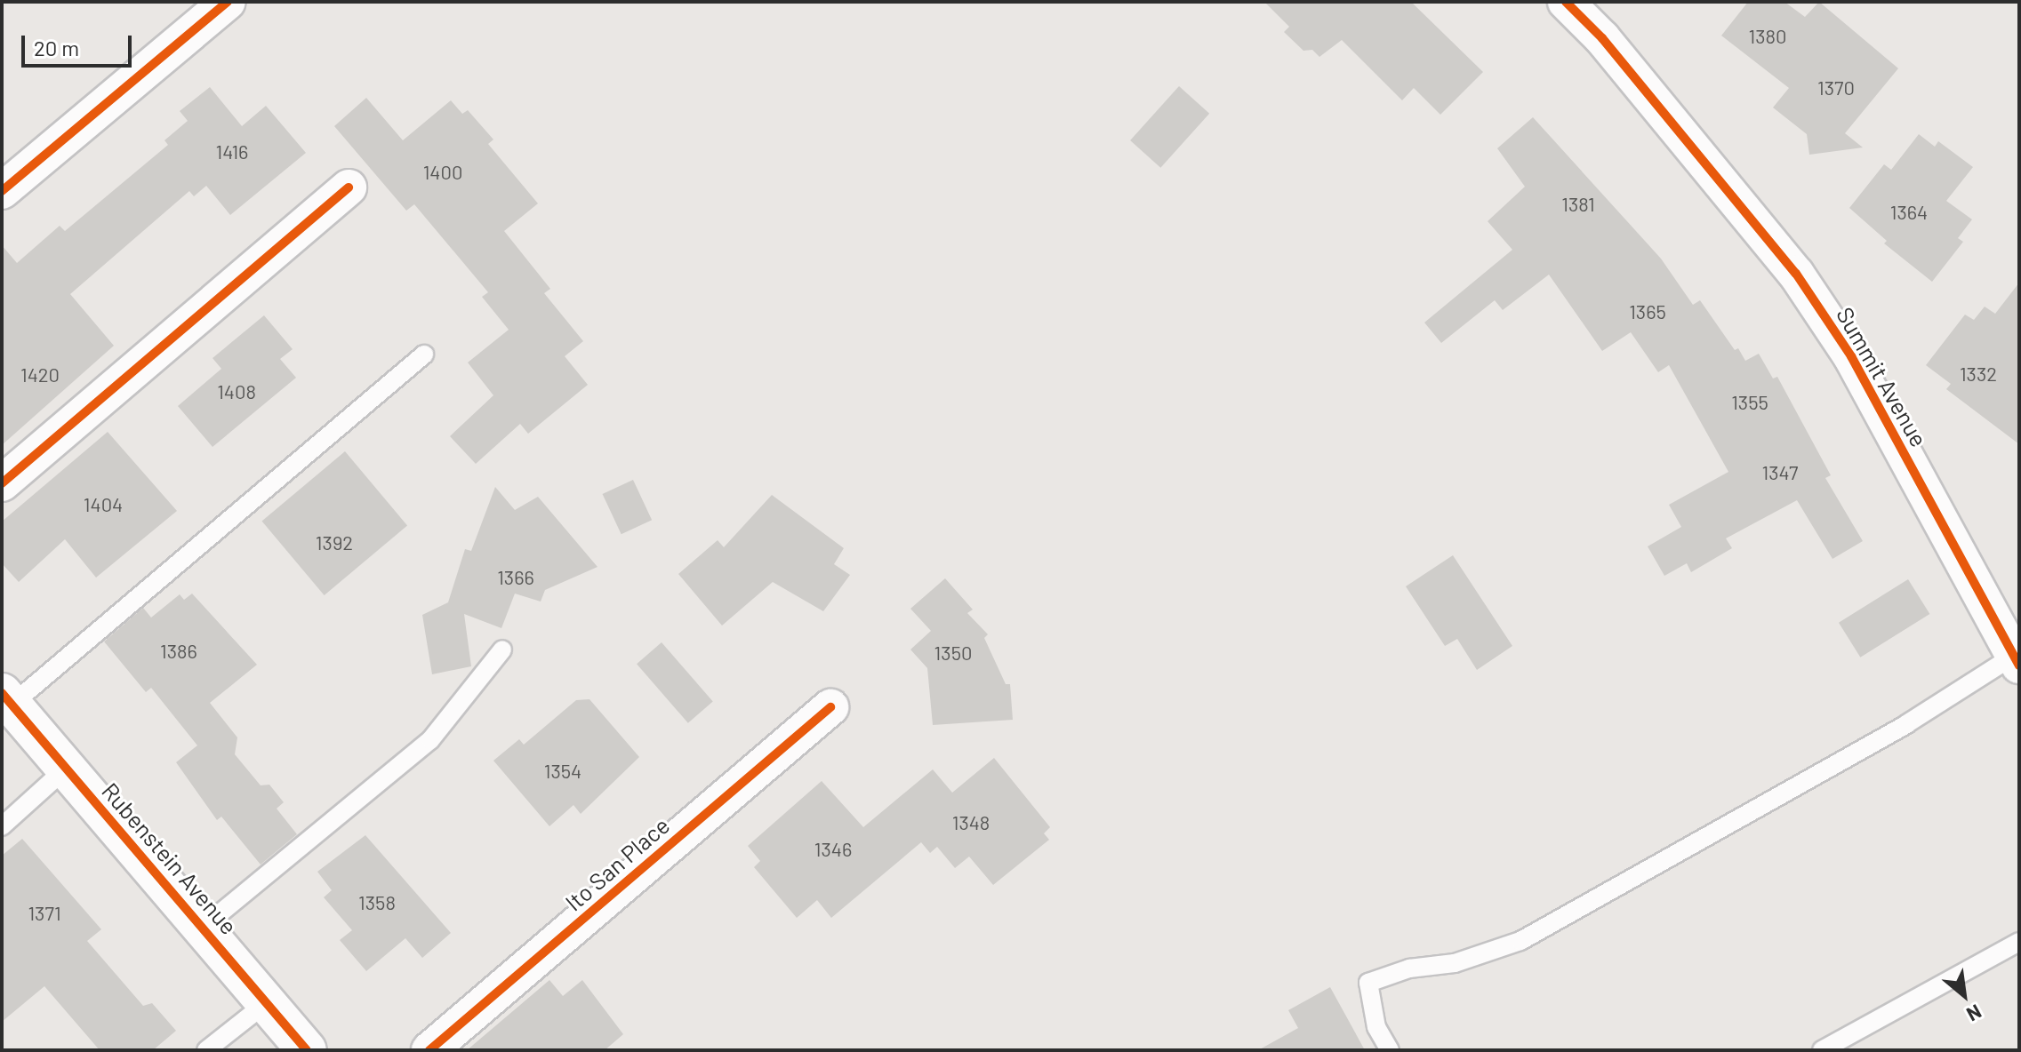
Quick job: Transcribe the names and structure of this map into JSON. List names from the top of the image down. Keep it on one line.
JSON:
{"streets":{"street":["Summit Avenue","Rubenstein Avenue","Ito San Place"]},"house_numbers":["1380","1370","1416","1400","1381","1364","1365","1332","1420","1408","1355","1347","1404","1392","1366","1386","1350","1354","1348","1346","1358","1371"],"scale_bar":"20 m","north":"bottom right"}
